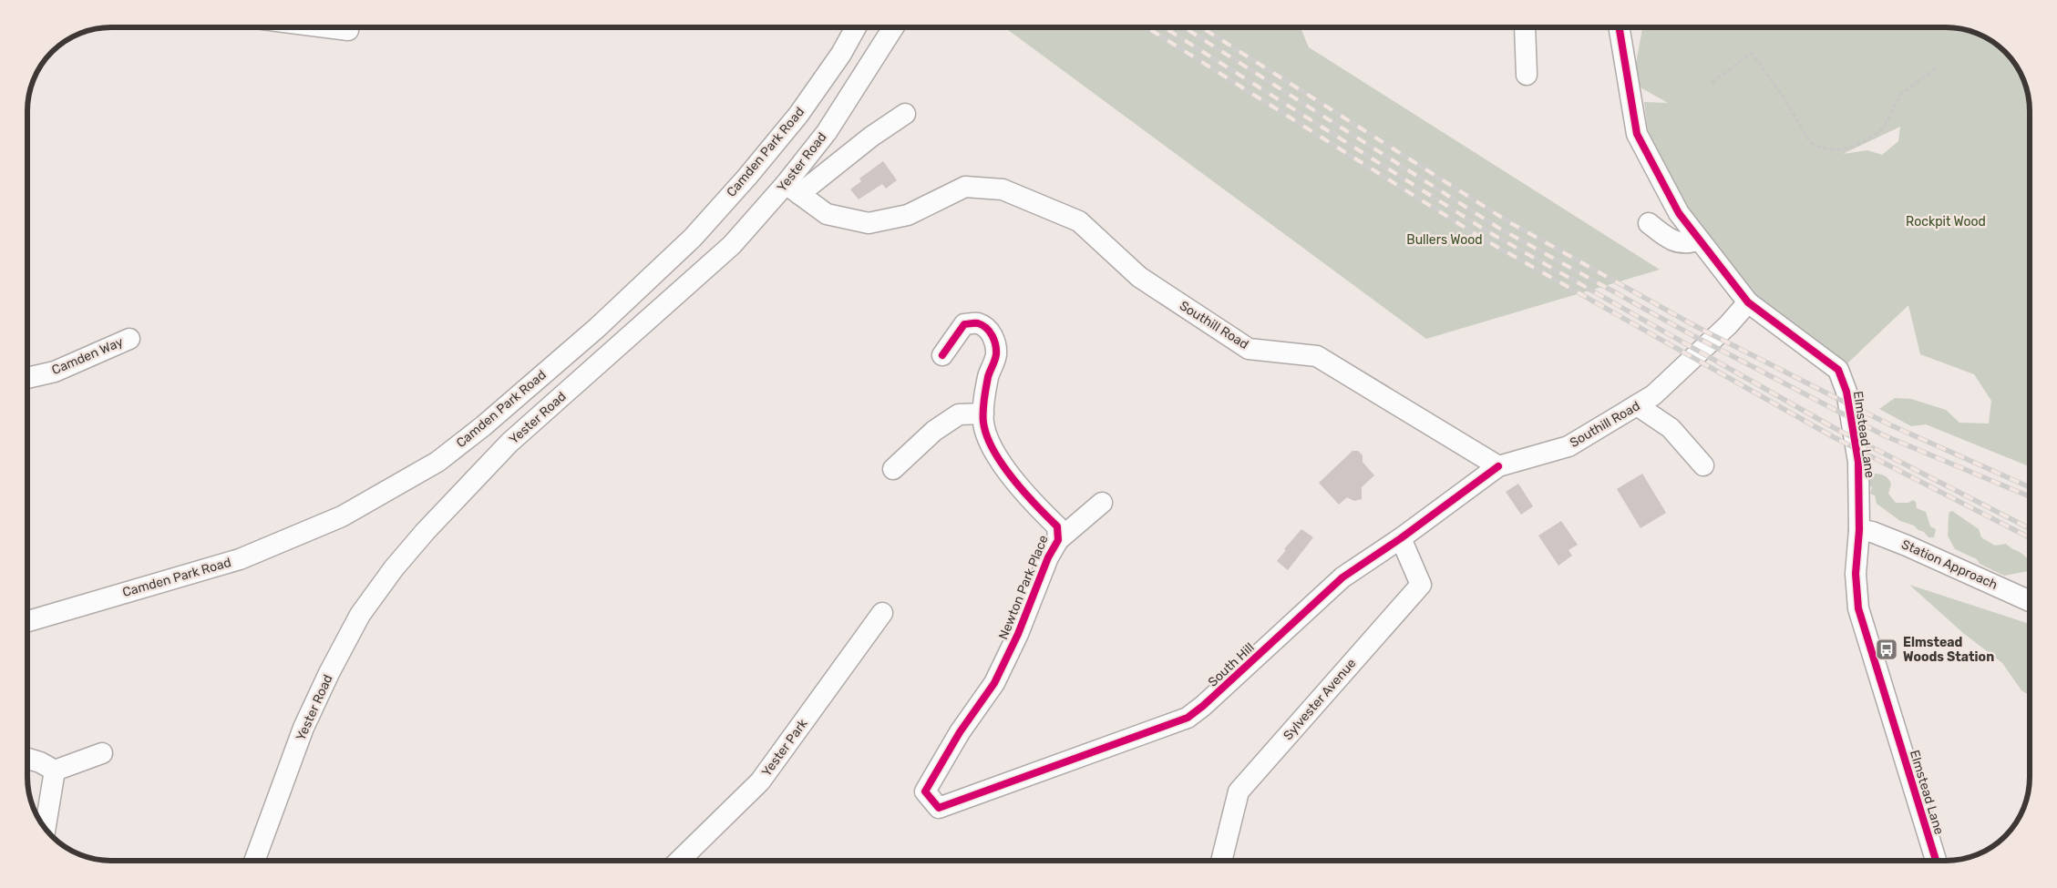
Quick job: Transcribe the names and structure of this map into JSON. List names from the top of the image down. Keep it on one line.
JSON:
{"streets":{"street":["Camden Park Road","Yester Road","Southill Road","Camden Way","Elmstead Lane","Station Approach","Newton Park Place","South Hill","Sylvester Avenue","Yester Park"]},"crossings":[["Yester Road","Southill Road"],["Southill Road","Elmstead Lane"],["Southill Road","South Hill"],["Elmstead Lane","Station Approach"],["Newton Park Place","South Hill"],["South Hill","Sylvester Avenue"]],"parks":["Rockpit Wood","Bullers Wood"],"places":{"bus stop":["Elmstead Woods Station"]}}
